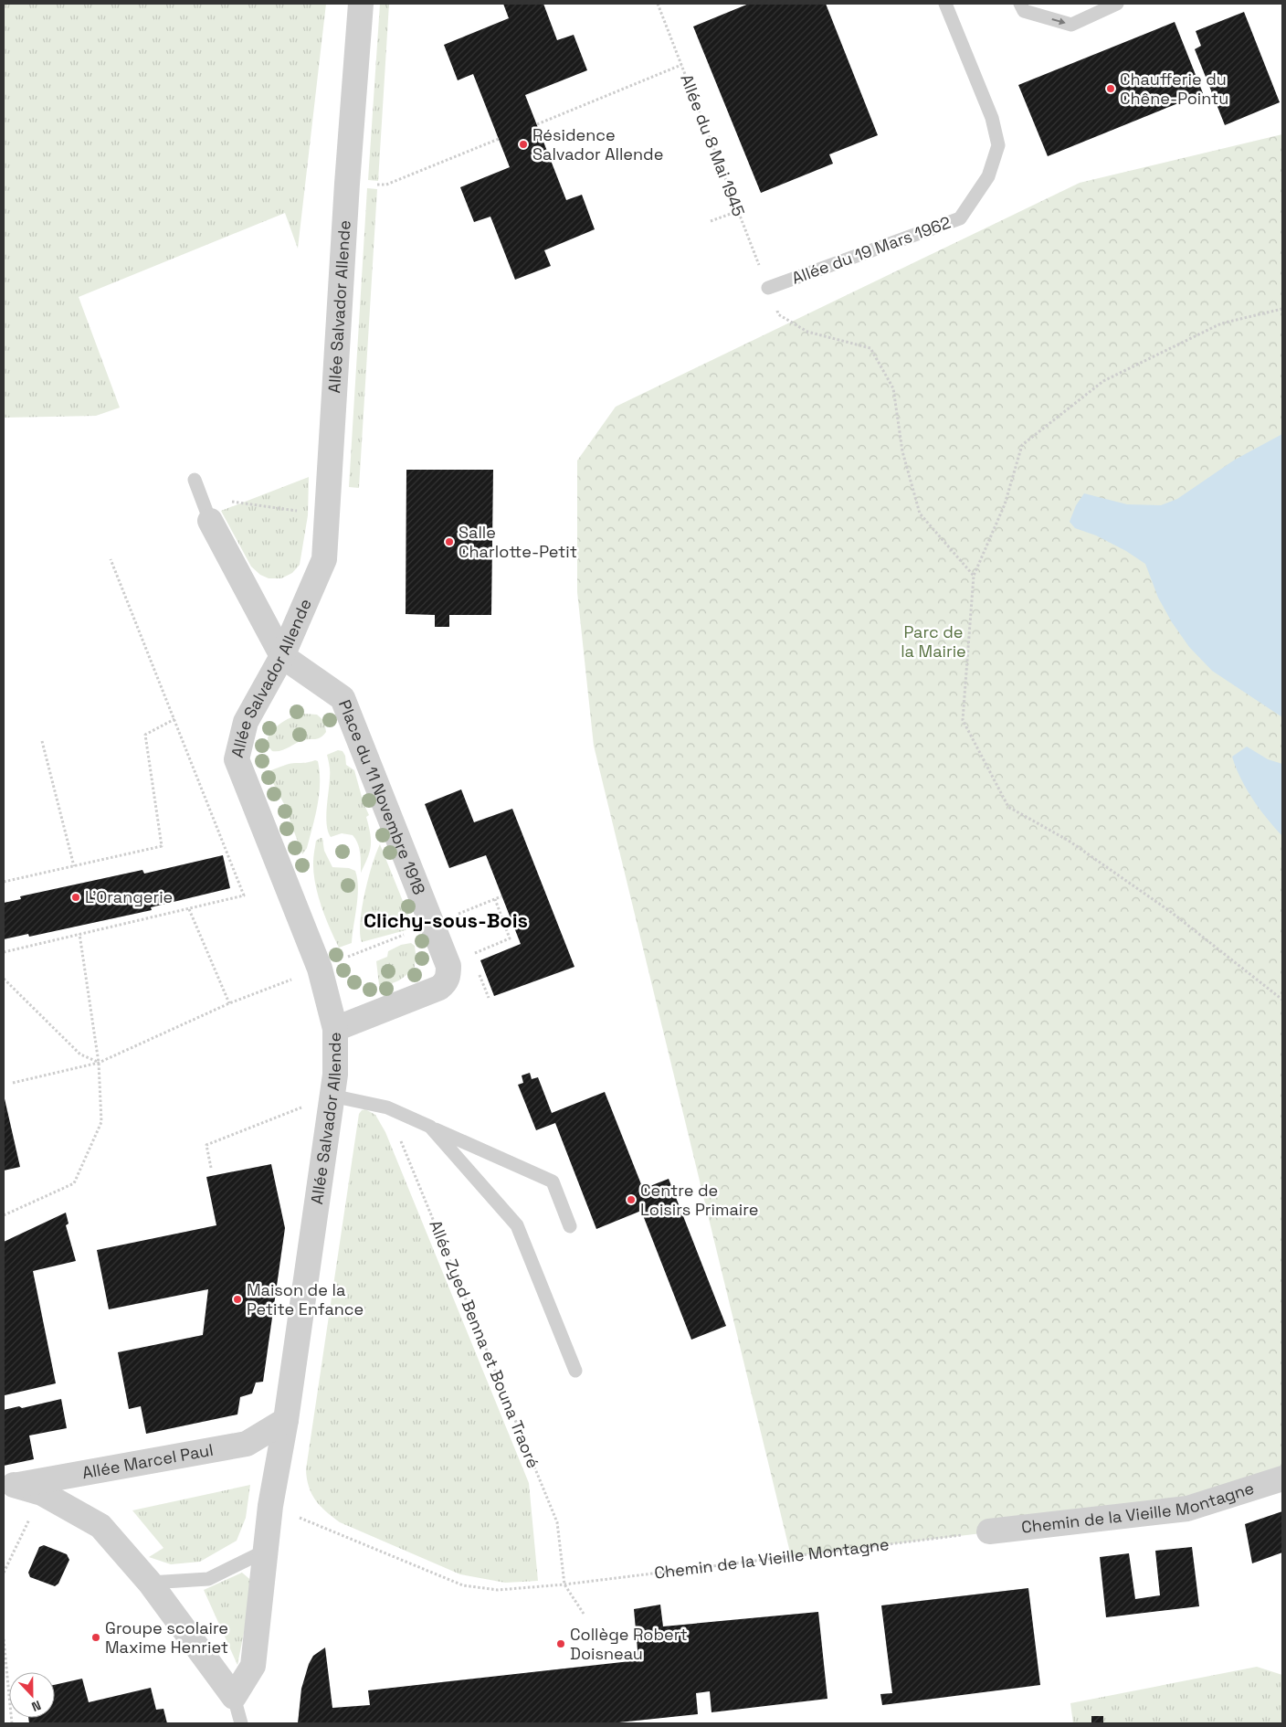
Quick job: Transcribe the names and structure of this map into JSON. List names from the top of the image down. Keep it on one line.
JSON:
{"streets":{"street":["Allée Salvador Allende","Place du 11 Novembre 1918","Allée Marcel Paul","Chemin de la Vieille Montagne"],"lane":["Allée du 19 Mars 1962"],"path":["Allée du 8 Mai 1945","Allée Zyed Benna et Bouna Traoré"]},"crossings":[["Allée du 8 Mai 1945","Allée du 19 Mars 1962"],["Allée Salvador Allende","Place du 11 Novembre 1918"],["Allée Salvador Allende","Allée Marcel Paul"],["Allée Salvador Allende","Chemin de la Vieille Montagne"],["Allée Zyed Benna et Bouna Traoré","Chemin de la Vieille Montagne"]],"districts":["Clichy-sous-Bois"],"parks":["Parc de la Mairie"],"places":["Chaufferie du Chêne-Pointu","Résidence Salvador Allende","Salle Charlotte-Petit","L'Orangerie","Centre de Loisirs Primaire","Maison de la Petite Enfance","Groupe scolaire Maxime Henriet","Collège Robert Doisneau"],"north":"bottom"}
